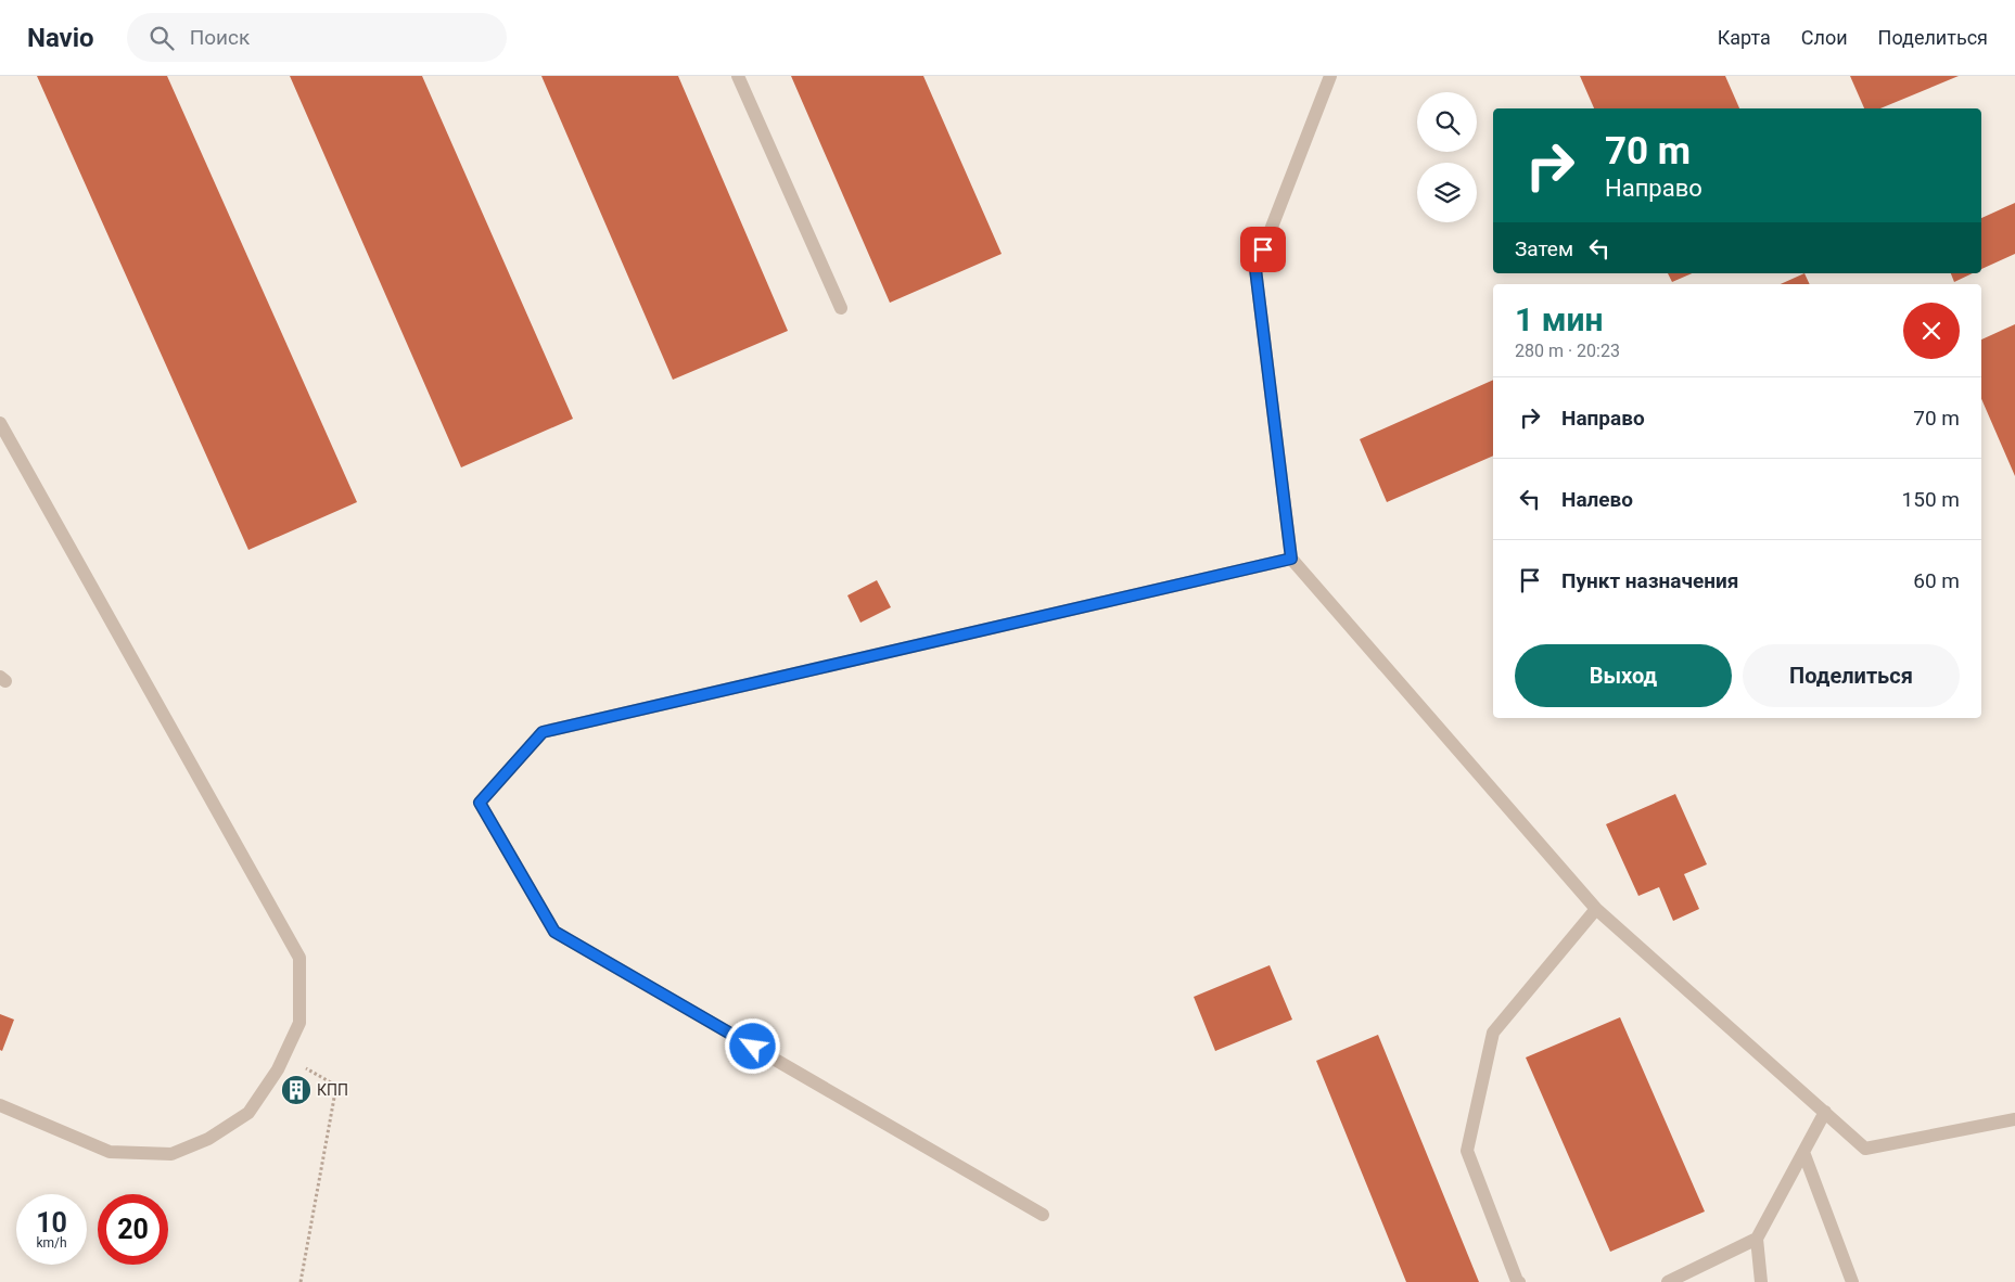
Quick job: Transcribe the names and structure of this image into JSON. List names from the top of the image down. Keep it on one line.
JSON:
{"places":{"building":["КПП"]},"page":{"header":"Navio","search":"Поиск","nav":["Карта","Слои","Поделиться"],"turn":["70 m","Направо"],"then":"Затем","heading":["1 мин","280 m · 20:23"],"list":[{"name":"Направо","value":"70 m"},{"name":"Налево","value":"150 m"},{"name":"Пункт назначения","value":"60 m"}],"buttons":["Выход","Поделиться"],"speed":"10 km/h","limit":"20"}}
